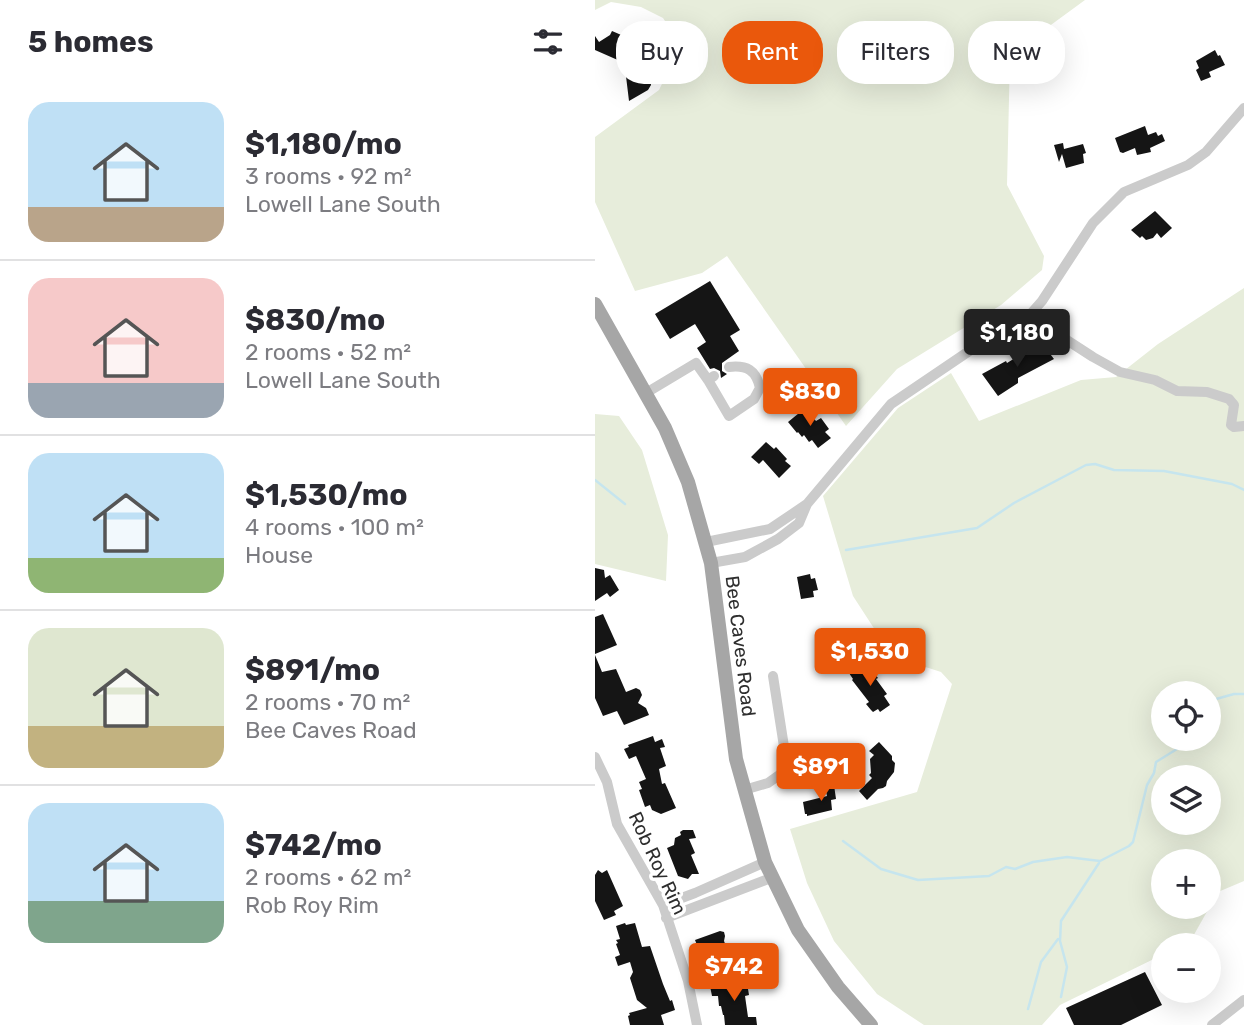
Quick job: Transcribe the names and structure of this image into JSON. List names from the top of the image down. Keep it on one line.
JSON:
{"streets":{"main road":["Bee Caves Road"],"street":["Rob Roy Rim"]},"page":{"heading":"5 homes","chip":["Buy","Rent","Filters","New"],"list":[{"name":"$1,180/mo","note":"3 rooms · 92 m² · Lowell Lane South"},{"name":"$830/mo","note":"2 rooms · 52 m² · Lowell Lane South"},{"name":"$1,530/mo","note":"4 rooms · 100 m² · House"},{"name":"$891/mo","note":"2 rooms · 70 m² · Bee Caves Road"},{"name":"$742/mo","note":"2 rooms · 62 m² · Rob Roy Rim"}],"price":["$1,180","$830","$1,530","$891","$742"],"map_buttons":["+","−"]}}
